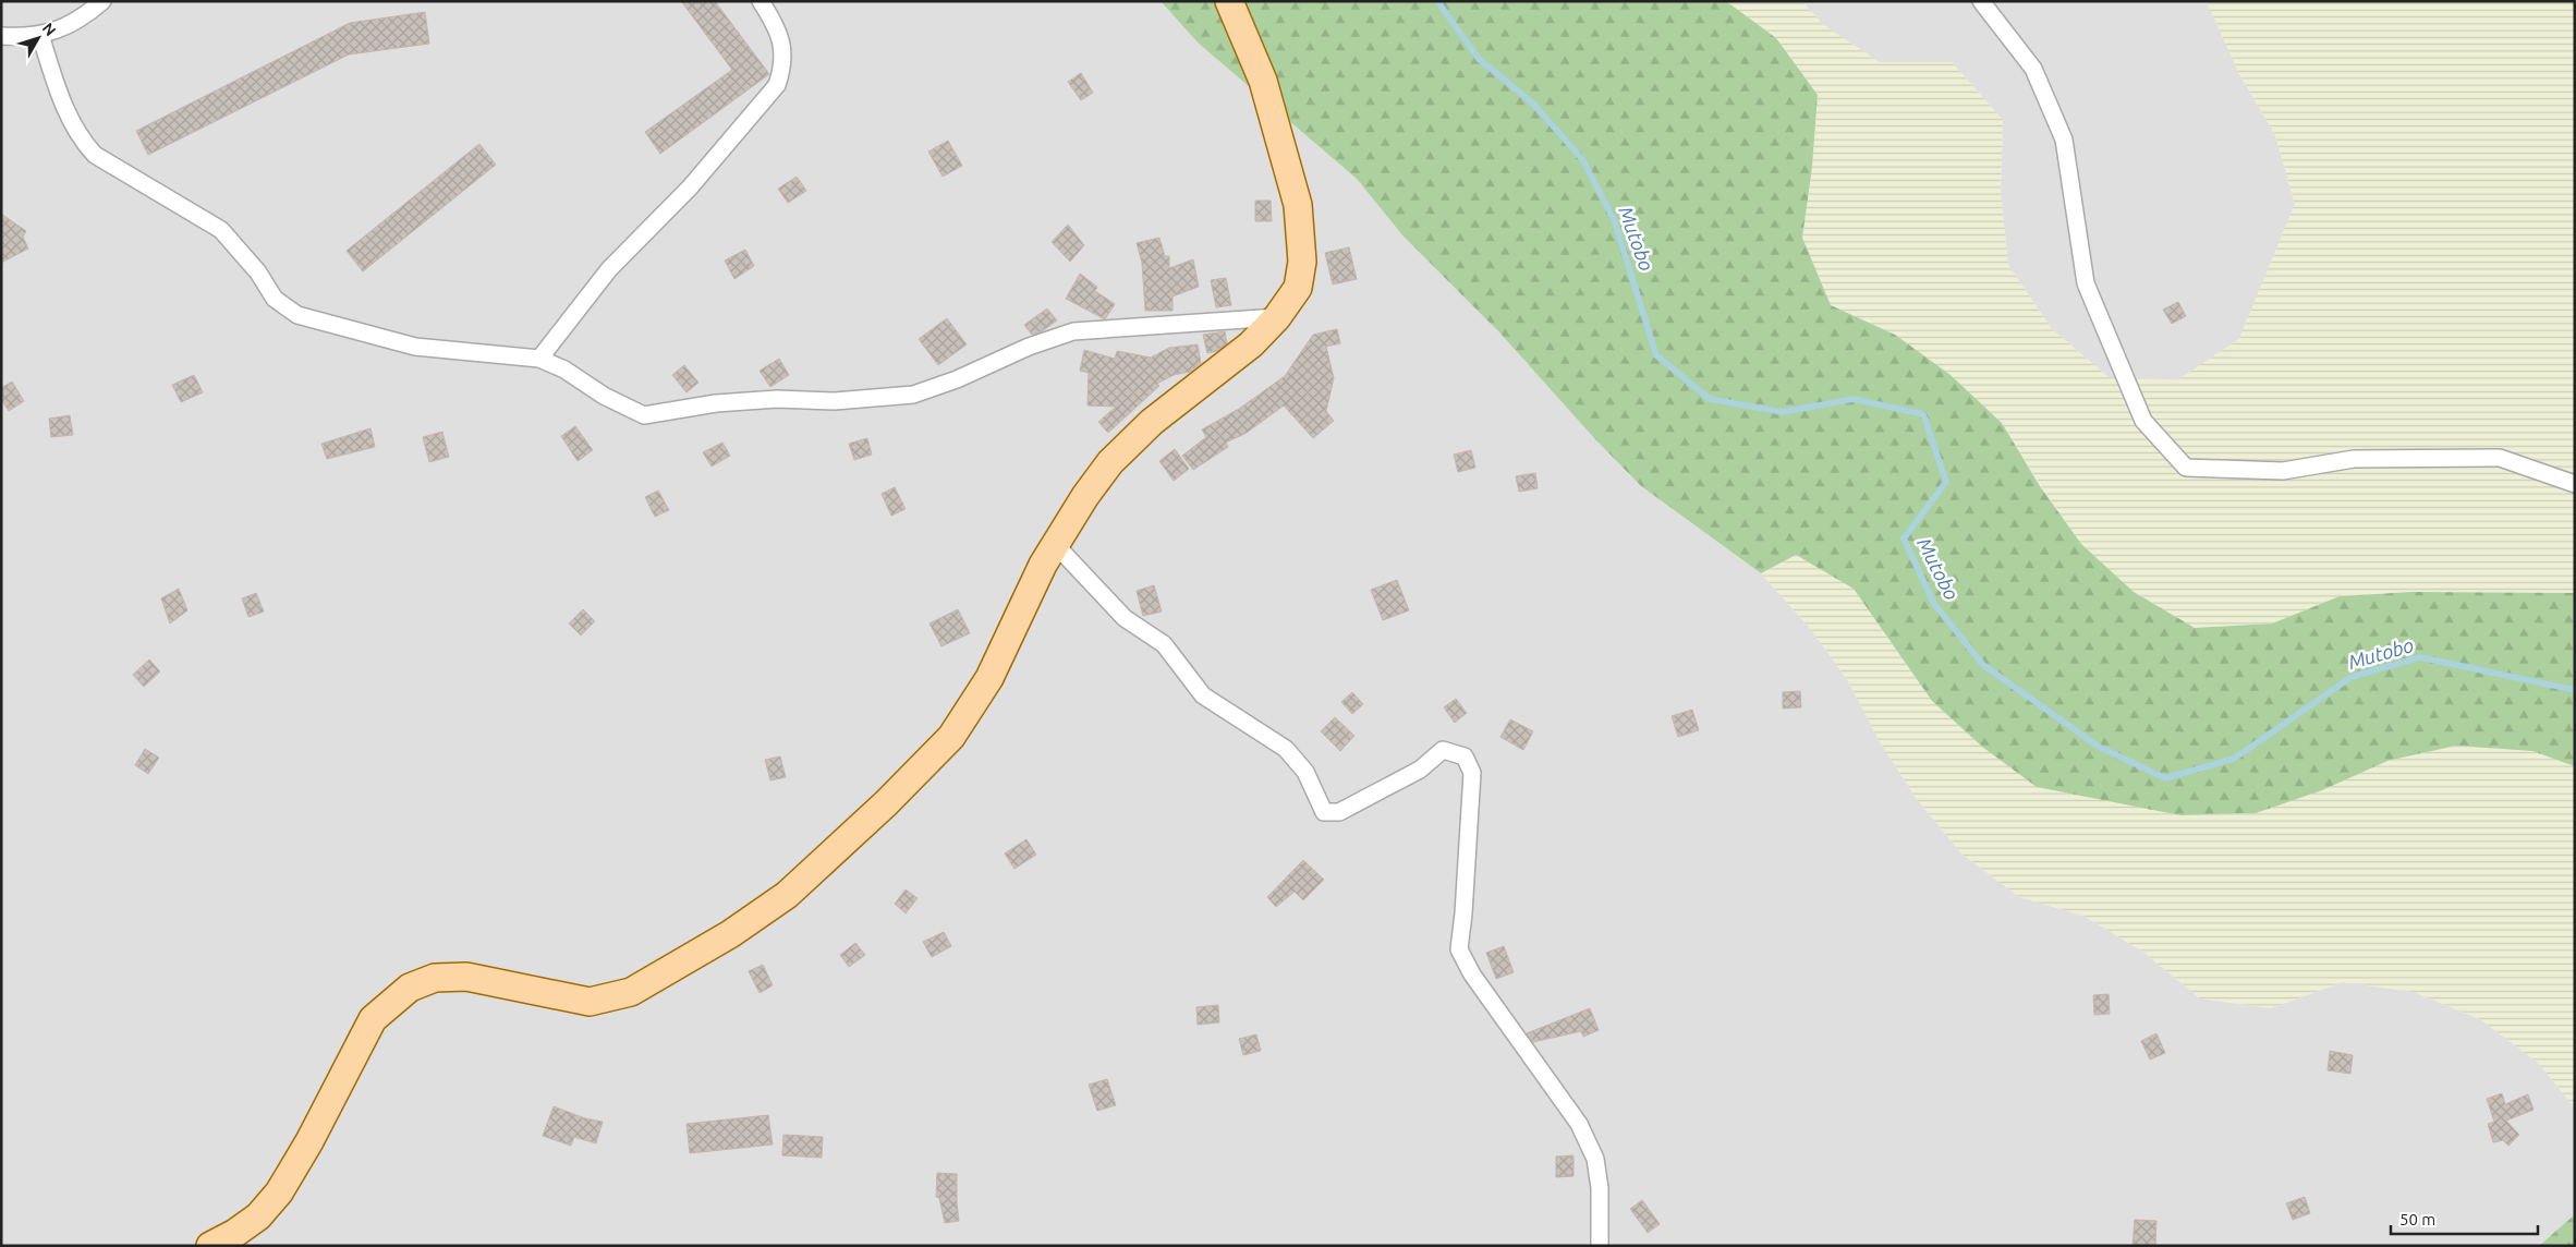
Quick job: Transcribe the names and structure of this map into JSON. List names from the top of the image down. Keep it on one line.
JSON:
{"water":["Mutobo"],"scale_bar":"50 m","north":"top right"}
